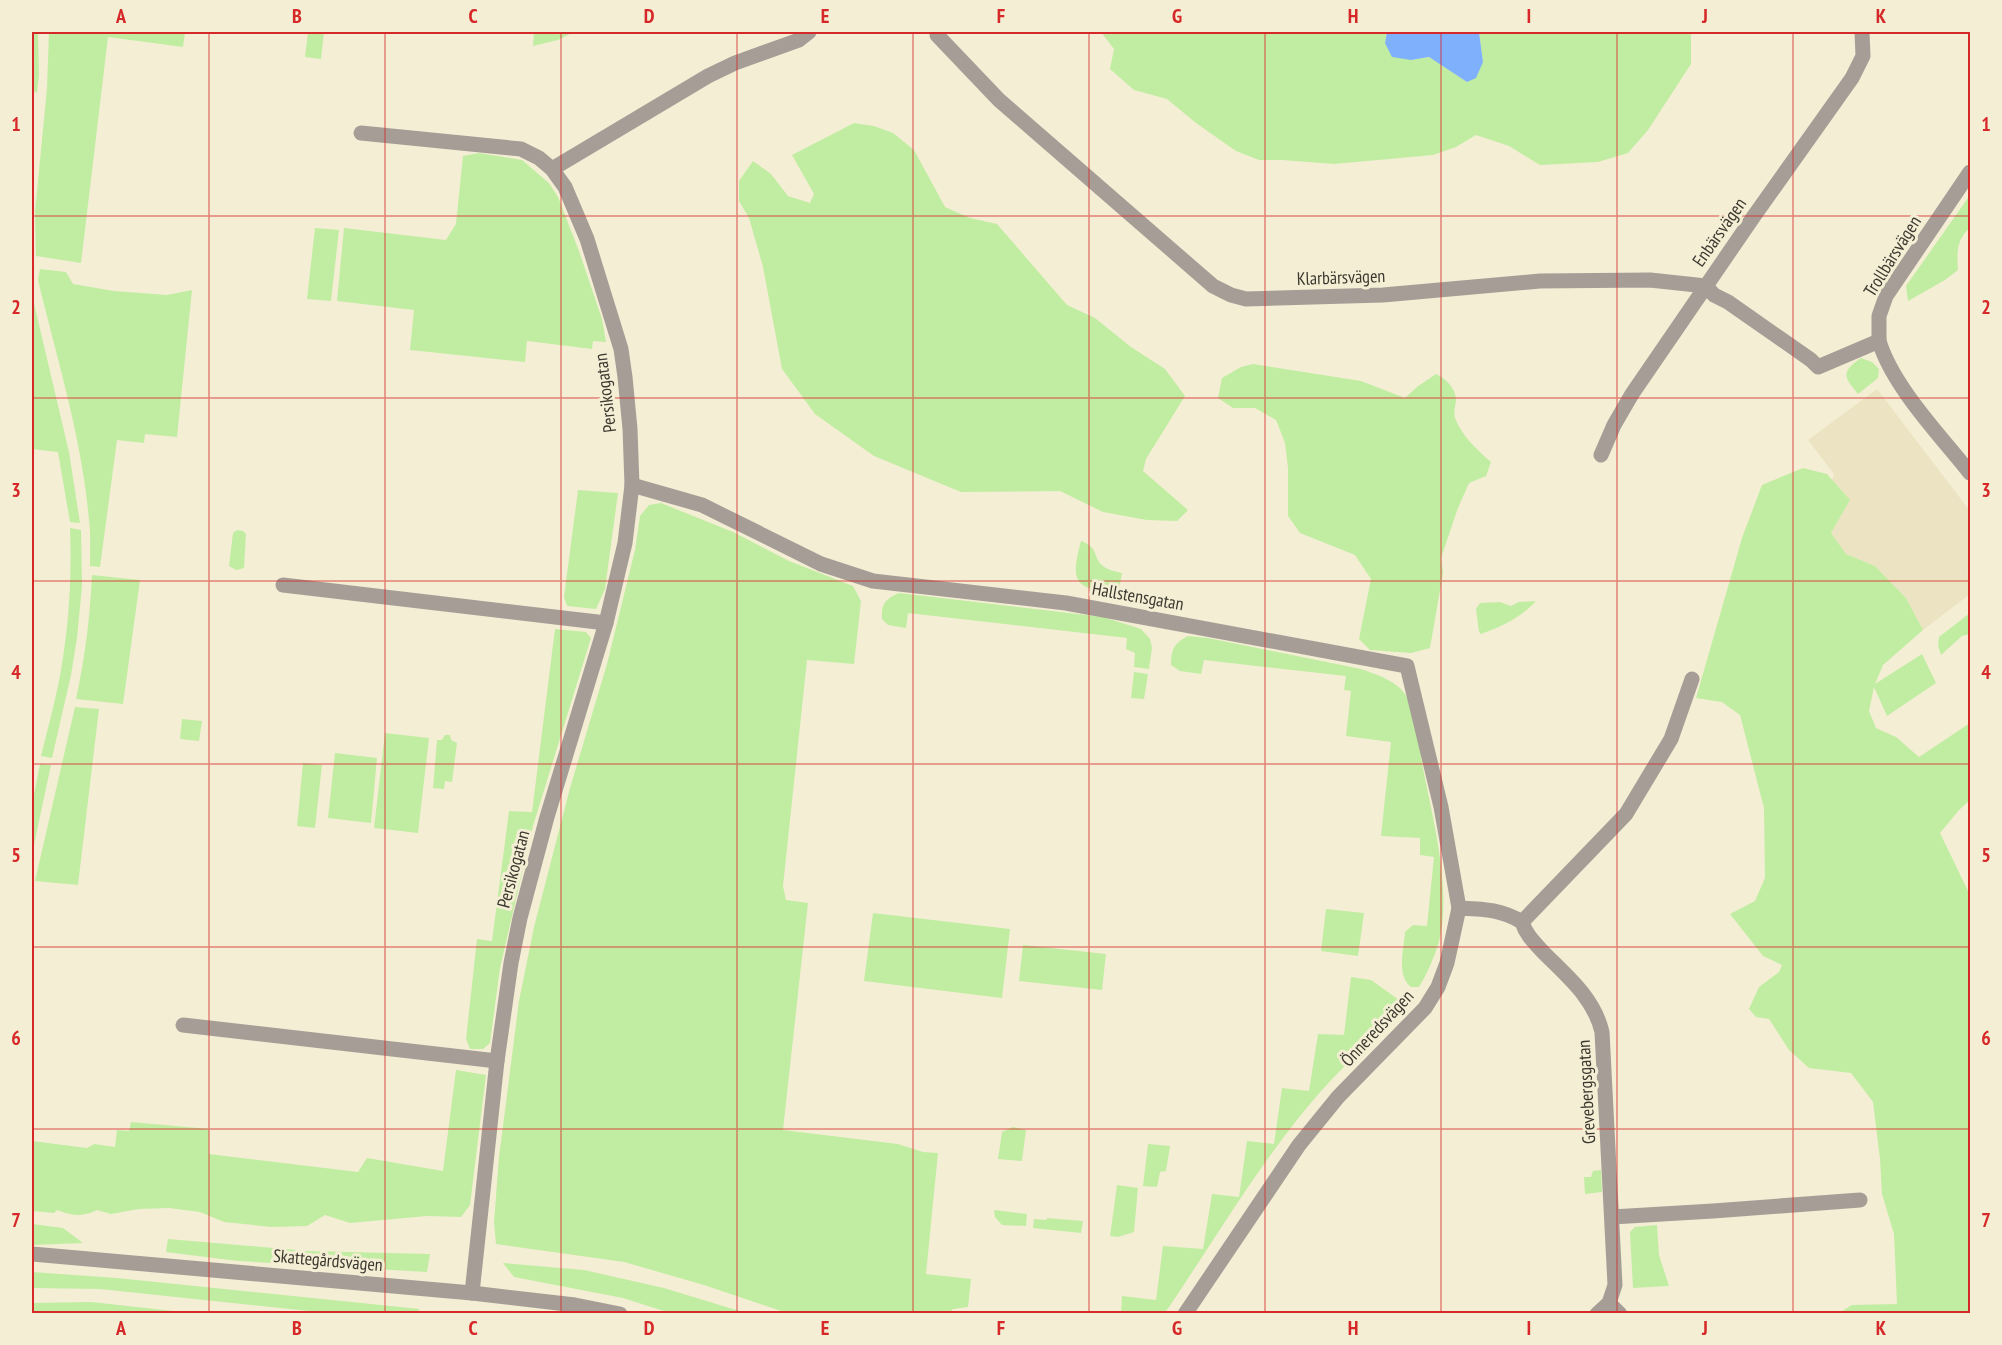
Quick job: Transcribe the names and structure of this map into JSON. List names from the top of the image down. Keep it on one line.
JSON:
{"streets":{"street":["Enbärsvägen","Trollbärsvägen","Klarbärsvägen","Persikogatan","Hallstensgatan","Önneredsvägen","Grevebergsgatan","Skattegårdsvägen"]},"crossings":[["Enbärsvägen","Klarbärsvägen"],["Trollbärsvägen","Klarbärsvägen"],["Persikogatan","Hallstensgatan"],["Persikogatan","Skattegårdsvägen"],["Hallstensgatan","Önneredsvägen"]],"grid":{"columns":["A","B","C","D","E","F","G","H","I","J","K"],"rows":["1","2","3","4","5","6","7"]}}
